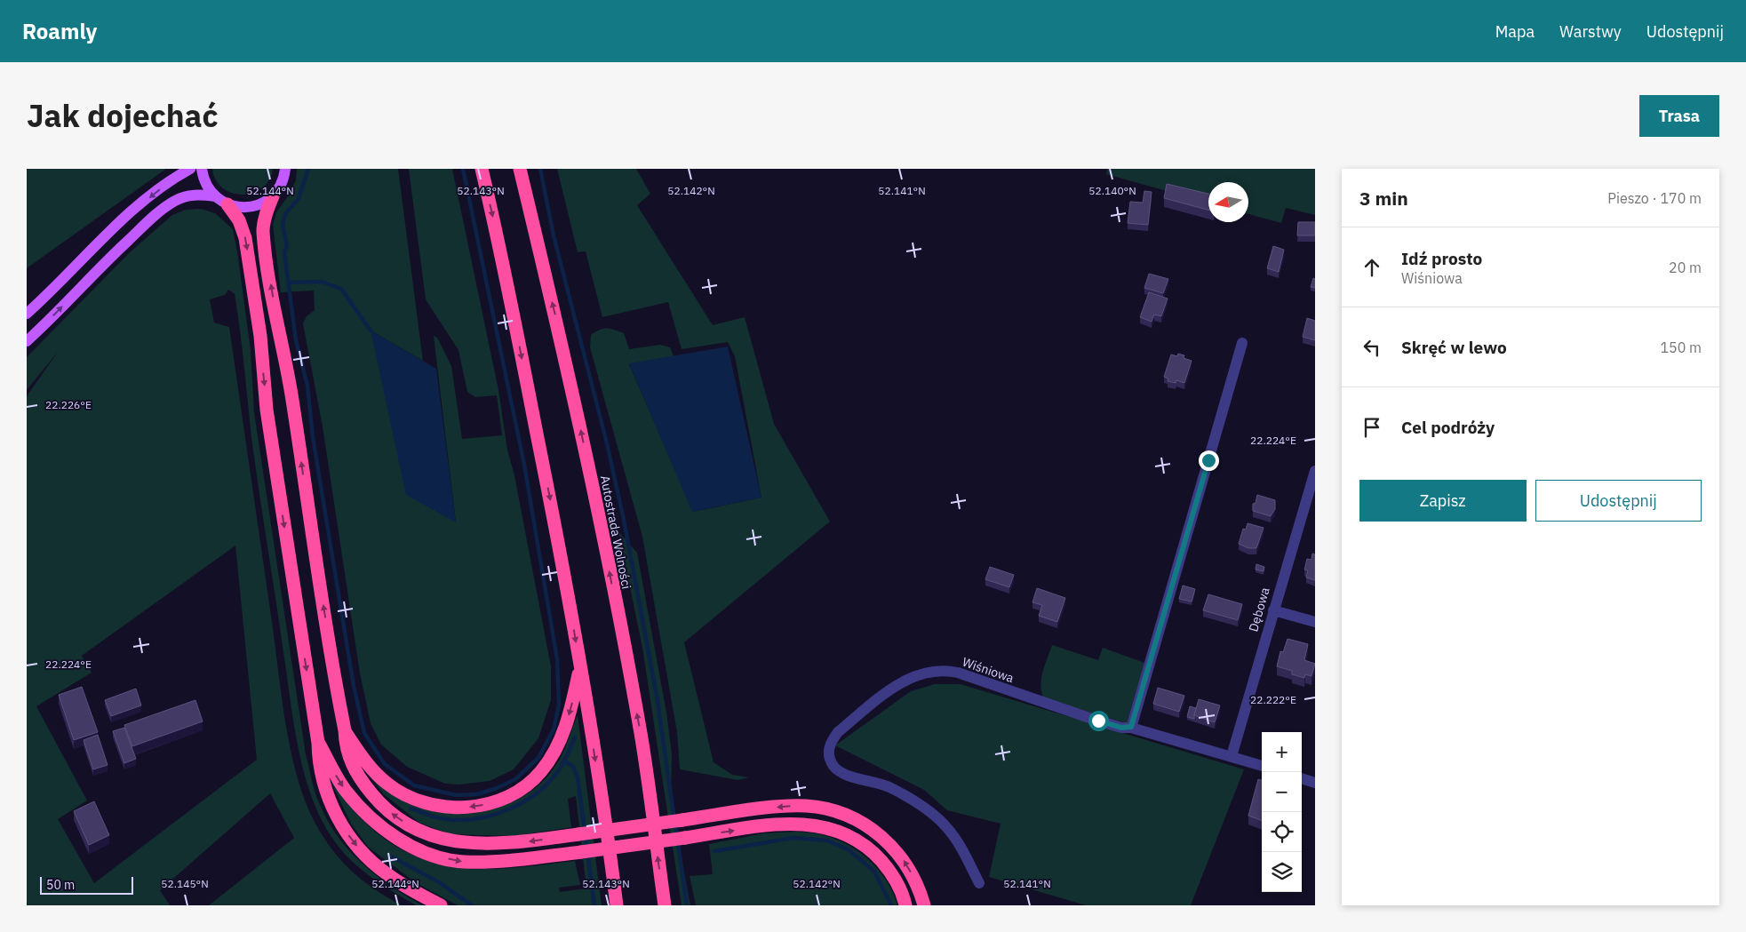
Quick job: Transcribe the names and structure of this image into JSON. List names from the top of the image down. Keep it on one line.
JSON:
{"streets":{"highway":["Autostrada Wolności"],"street":["Dębowa","Wiśniowa"]},"crossings":[["Dębowa","Wiśniowa"]],"scale_bar":"50 m","north":"left","page":{"header":"Roamly","nav":["Mapa","Warstwy","Udostępnij"],"title":"Jak dojechać","buttons":["Trasa",["Zapisz","Udostępnij"]],"heading":["3 min","Pieszo · 170 m"],"list":[["Idź prosto","Wiśniowa","20 m"],["Skręć w lewo","150 m"],"Cel podróży"],"map_buttons":["+","−"],"scale":"50 m"},"coordinates":["52.144°N","52.143°N","52.142°N","52.141°N","52.140°N","22.226°E","22.224°E","22.222°E","52.145°N"]}
